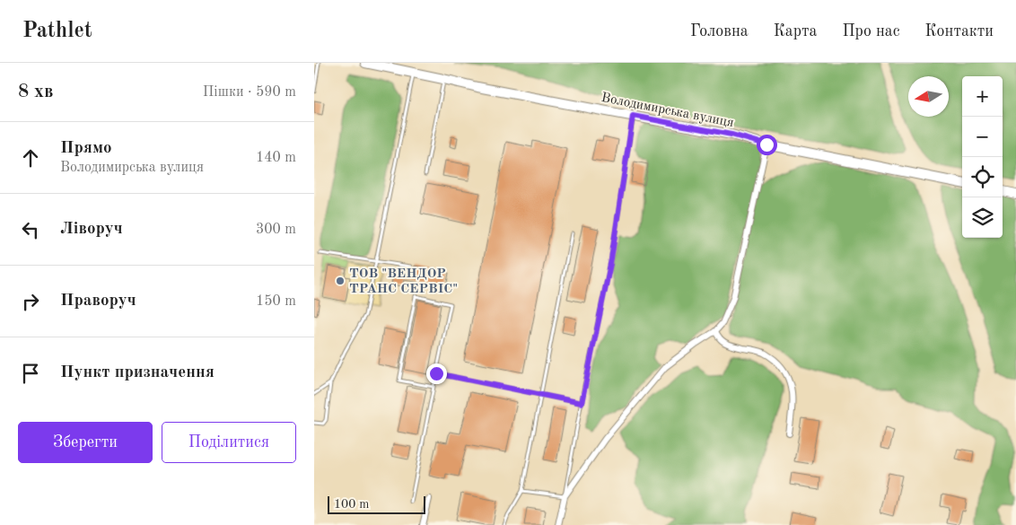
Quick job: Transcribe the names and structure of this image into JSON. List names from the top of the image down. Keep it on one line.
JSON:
{"streets":{"main road":["Володимирська вулиця"]},"places":["ТОВ \"ВЕНДОР ТРАНС СЕРВІС\""],"scale_bar":"100 m","north":"left","page":{"header":"Pathlet","nav":["Головна","Карта","Про нас","Контакти"],"heading":["8 хв","Пішки · 590 m"],"map_buttons":["+","−"],"list":[["Прямо","Володимирська вулиця","140 m"],["Ліворуч","300 m"],["Праворуч","150 m"],"Пункт призначення"],"buttons":["Зберегти","Поділитися"],"scale":"100 m"}}
